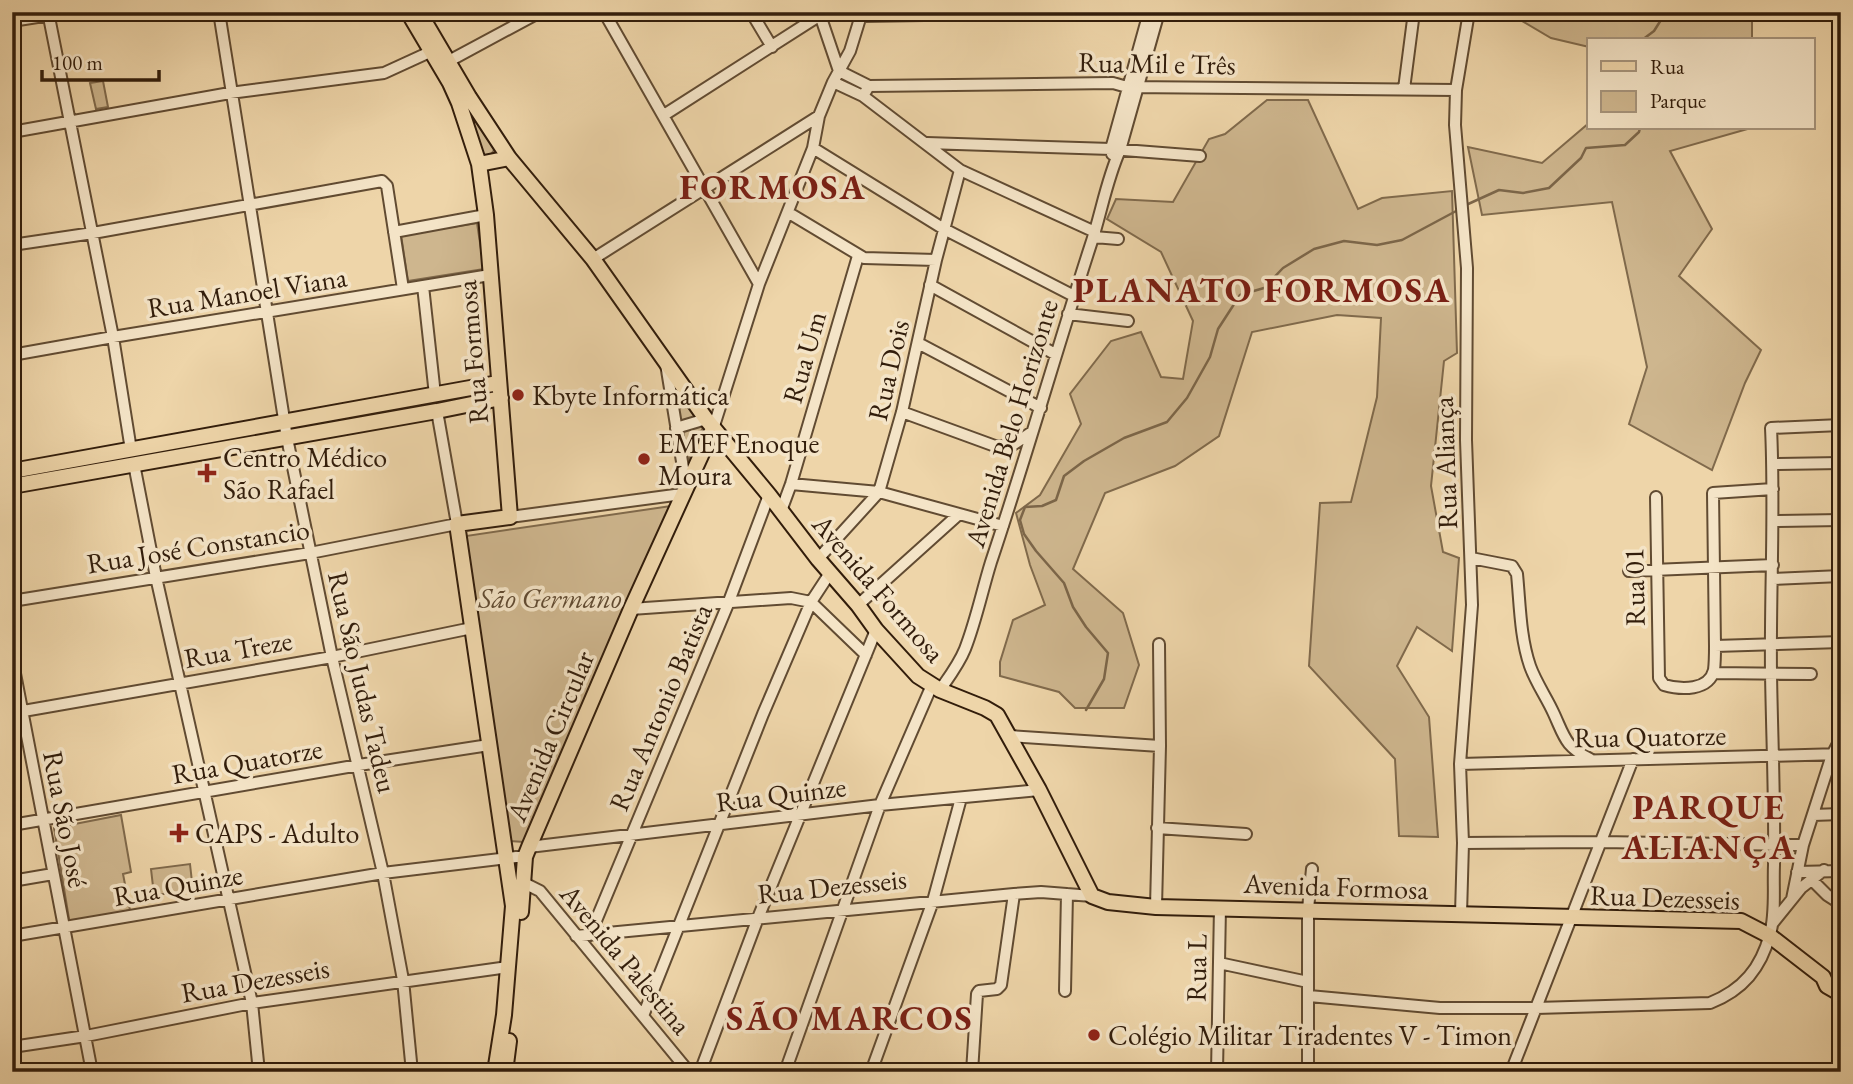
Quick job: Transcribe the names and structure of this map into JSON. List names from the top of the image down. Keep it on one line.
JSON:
{"streets":{"main road":["Rua Formosa","Rua José Constancio","Avenida Formosa","Avenida Circular","Rua Dezesseis"],"street":["Rua Mil e Três","Rua Manoel Viana","Rua Um","Rua Dois","Avenida Belo Horizonte","Rua Aliança","Rua 01","Rua Treze","Rua São Judas Tadeu","Rua Antonio Batista","Rua Quatorze","Rua Quinze","Rua São José","Avenida Palestina","Rua L"]},"crossings":[["Rua Mil e Três","Rua Dois"],["Rua Mil e Três","Avenida Belo Horizonte"],["Rua Mil e Três","Rua Aliança"],["Rua Mil e Três","Avenida Circular"],["Rua Manoel Viana","Rua Formosa"],["Rua Manoel Viana","Rua São Judas Tadeu"],["Rua Formosa","Rua José Constancio"],["Rua Formosa","Avenida Formosa"],["Rua Um","Avenida Formosa"],["Rua Dois","Avenida Formosa"],["Avenida Belo Horizonte","Avenida Formosa"],["Avenida Belo Horizonte","Rua Quinze"],["Avenida Belo Horizonte","Rua Dezesseis"],["Rua Aliança","Avenida Formosa"],["Rua Aliança","Rua Quatorze"],["Rua José Constancio","Rua São Judas Tadeu"],["Rua José Constancio","Avenida Circular"],["Avenida Formosa","Rua Antonio Batista"],["Avenida Formosa","Avenida Circular"],["Avenida Formosa","Rua Quinze"],["Avenida Formosa","Rua Dezesseis"],["Avenida Formosa","Rua L"],["Rua Treze","Rua São Judas Tadeu"],["Rua Treze","Rua São José"],["Rua São Judas Tadeu","Rua Quatorze"],["Rua São Judas Tadeu","Rua Quinze"],["Rua São Judas Tadeu","Rua Dezesseis"],["Rua Antonio Batista","Rua Quinze"],["Rua Antonio Batista","Rua Dezesseis"],["Avenida Circular","Rua Quinze"],["Rua Quatorze","Rua São José"],["Rua Quinze","Rua São José"],["Rua São José","Rua Dezesseis"],["Rua Dezesseis","Avenida Palestina"]],"districts":["FORMOSA","PLANATO FORMOSA","PARQUE ALIANÇA","SÃO MARCOS"],"parks":["São Germano"],"places":{"other":["Kbyte Informática","EMEF Enoque Moura","Colégio Militar Tiradentes V - Timon"],"health":["Centro Médico São Rafael","CAPS - Adulto"]},"legend":["Rua","Parque"],"scale_bar":"100 m"}
